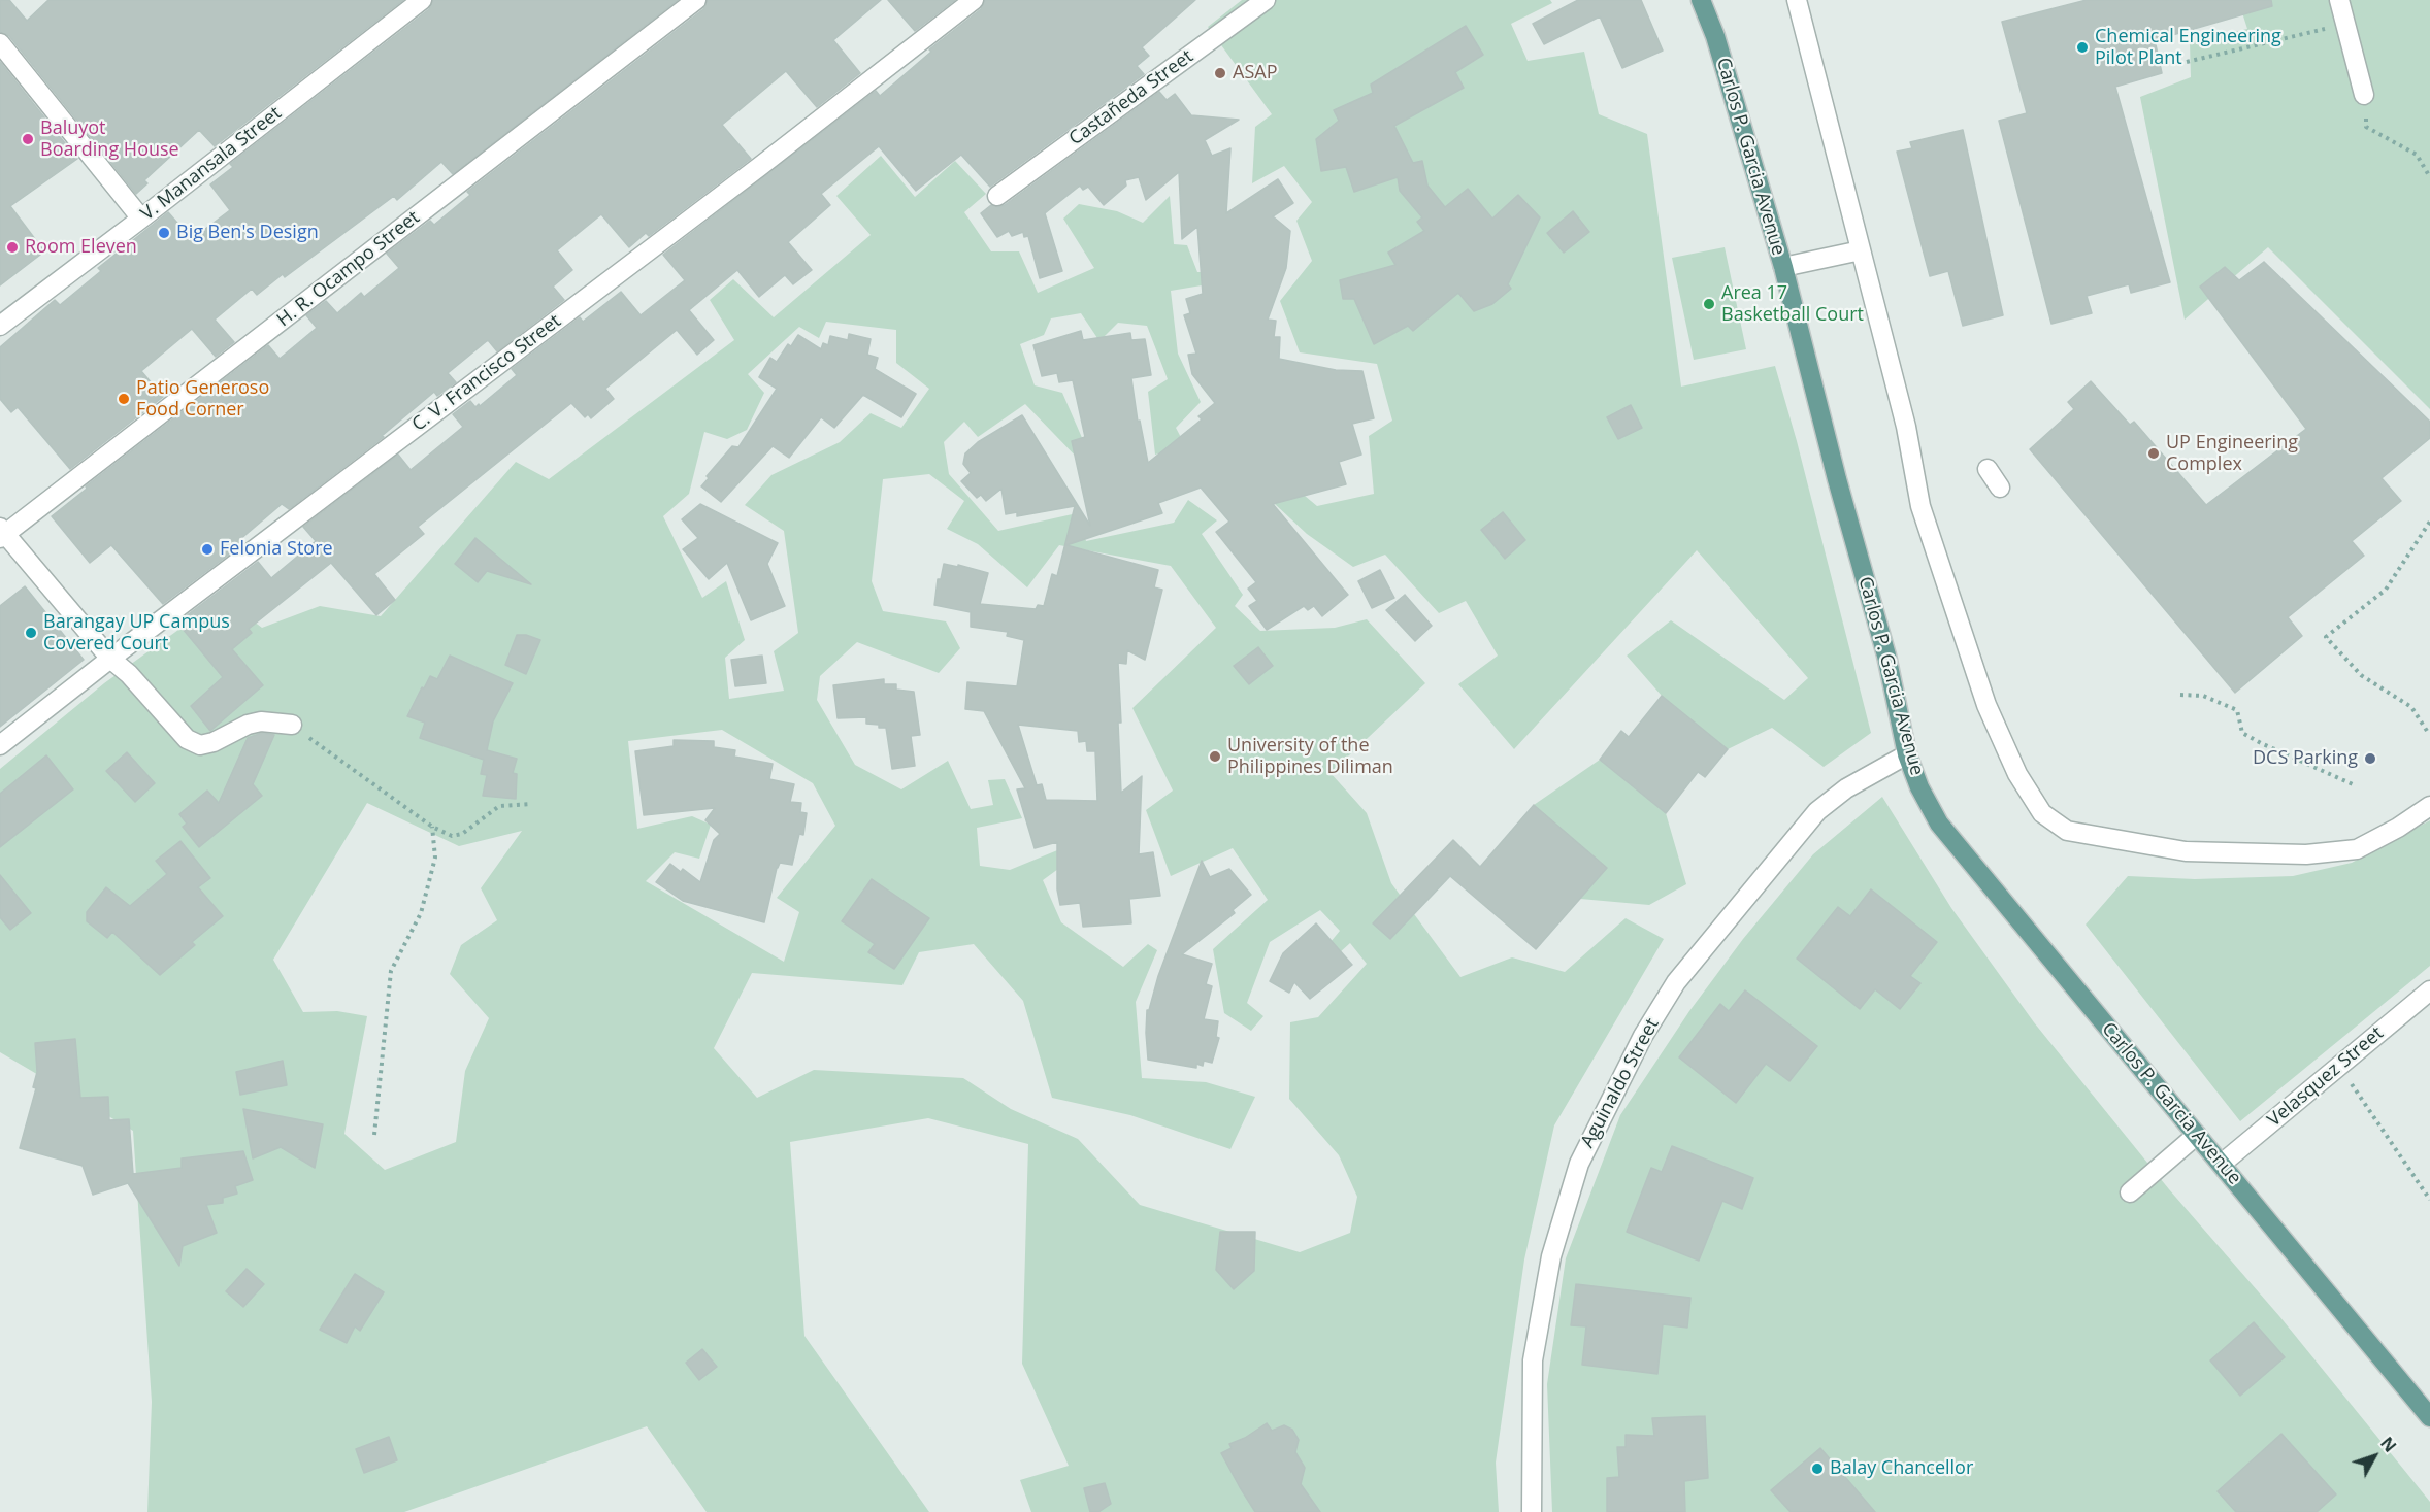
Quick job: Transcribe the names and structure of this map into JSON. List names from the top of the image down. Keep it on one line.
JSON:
{"streets":{"main road":["Carlos P. Garcia Avenue"],"street":["Castañeda Street","V. Manansala Street","H. R. Ocampo Street","C. V. Francisco Street","Velasquez Street","Aguinaldo Street"]},"crossings":[["Carlos P. Garcia Avenue","Velasquez Street"],["Carlos P. Garcia Avenue","Aguinaldo Street"]],"places":["Chemical Engineering Pilot Plant","ASAP","Baluyot Boarding House","Big Ben's Design","Room Eleven","Area 17 Basketball Court","Patio Generoso Food Corner","UP Engineering Complex","Felonia Store","Barangay UP Campus Covered Court","University of the Philippines Diliman","DCS Parking","Balay Chancellor"],"north":"top right"}
